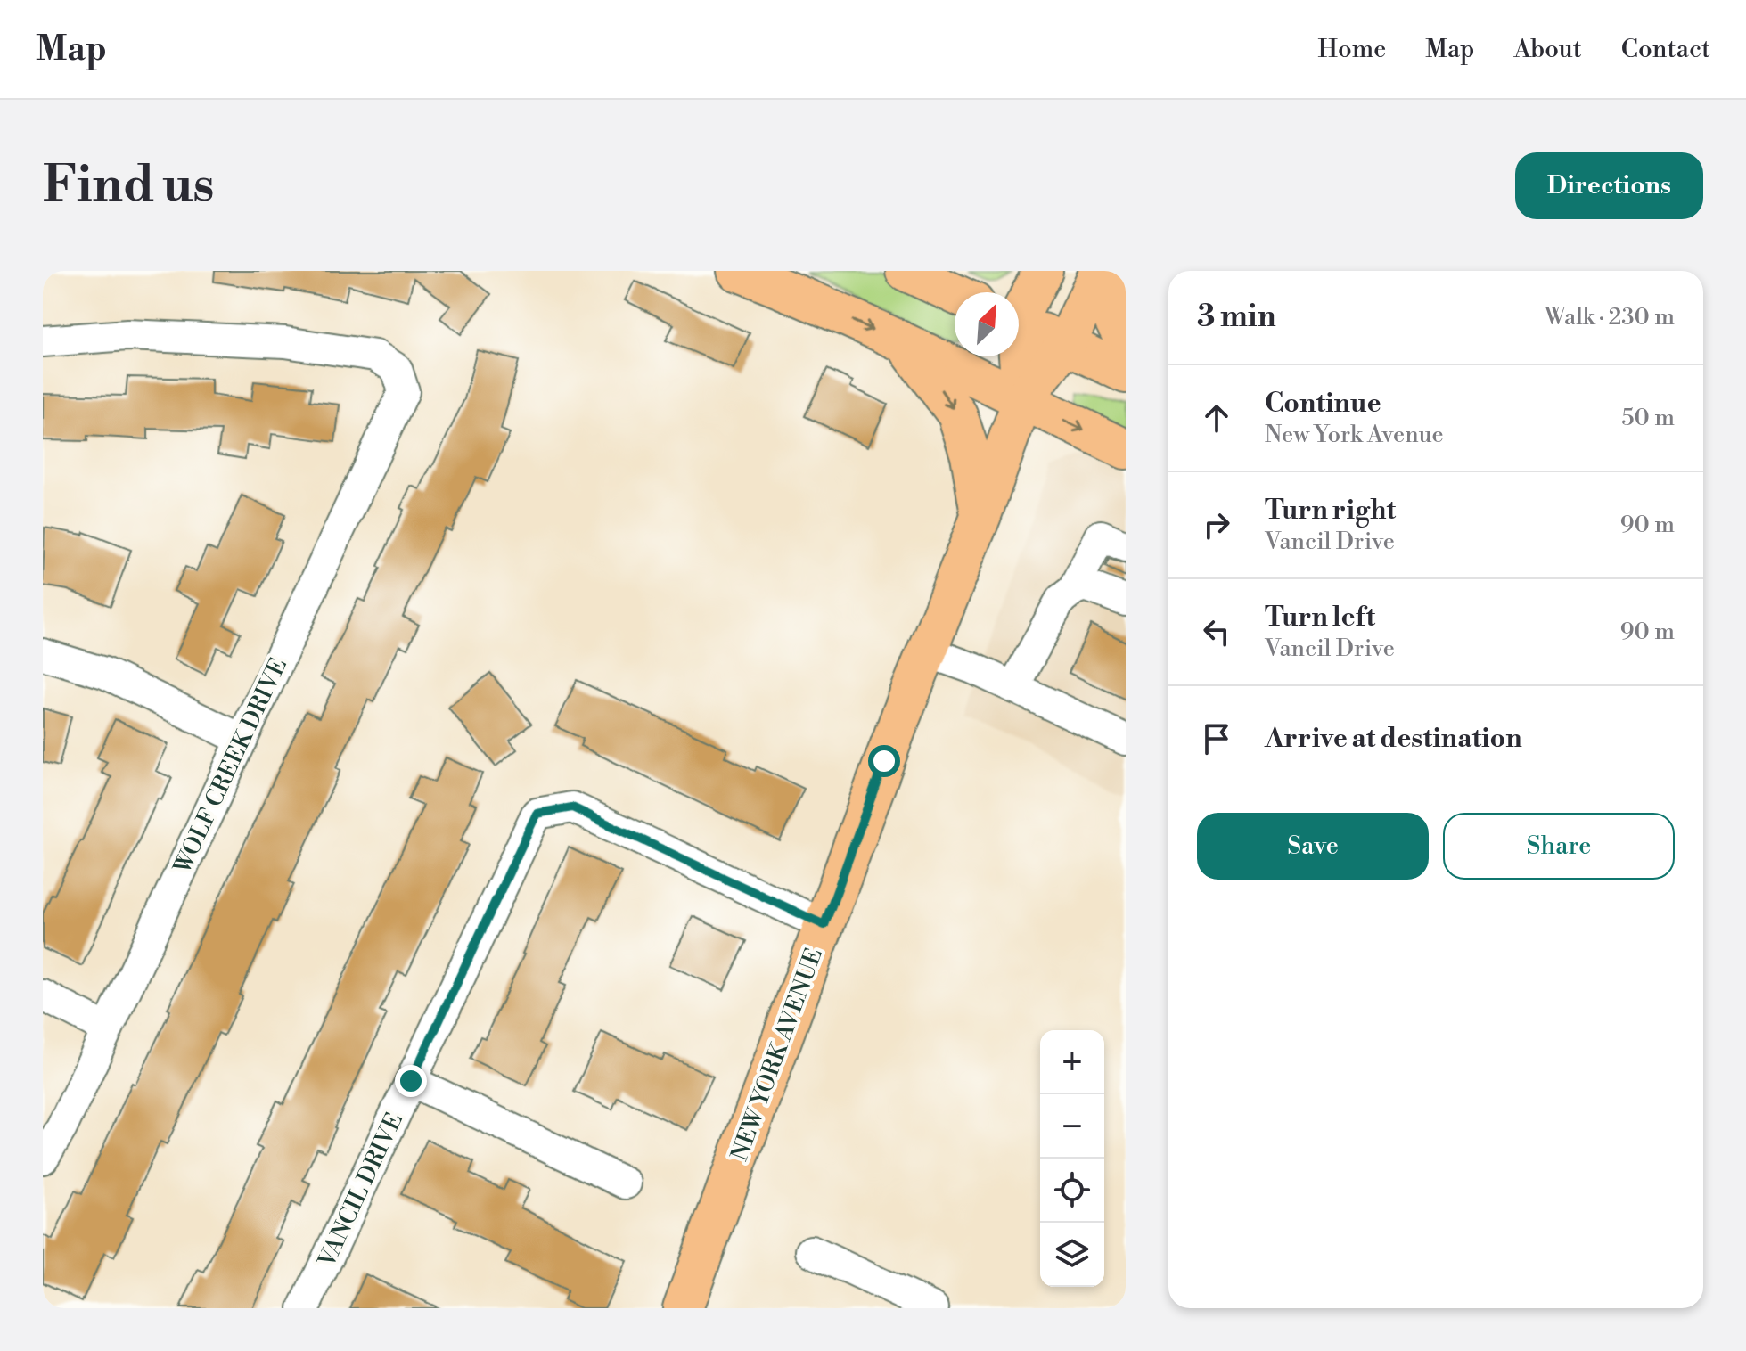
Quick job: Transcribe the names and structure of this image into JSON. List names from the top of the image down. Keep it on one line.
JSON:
{"streets":{"main road":["NEW YORK AVENUE"],"street":["WOLF CREEK DRIVE","VANCIL DRIVE"]},"crossings":[["NEW YORK AVENUE","VANCIL DRIVE"]],"north":"top right","page":{"header":"Map","nav":["Home","Map","About","Contact"],"buttons":["Directions",["Save","Share"]],"title":"Find us","heading":["3 min","Walk · 230 m"],"list":[["Continue","New York Avenue","50 m"],["Turn right","Vancil Drive","90 m"],["Turn left","Vancil Drive","90 m"],"Arrive at destination"],"map_buttons":["+","−"]}}
